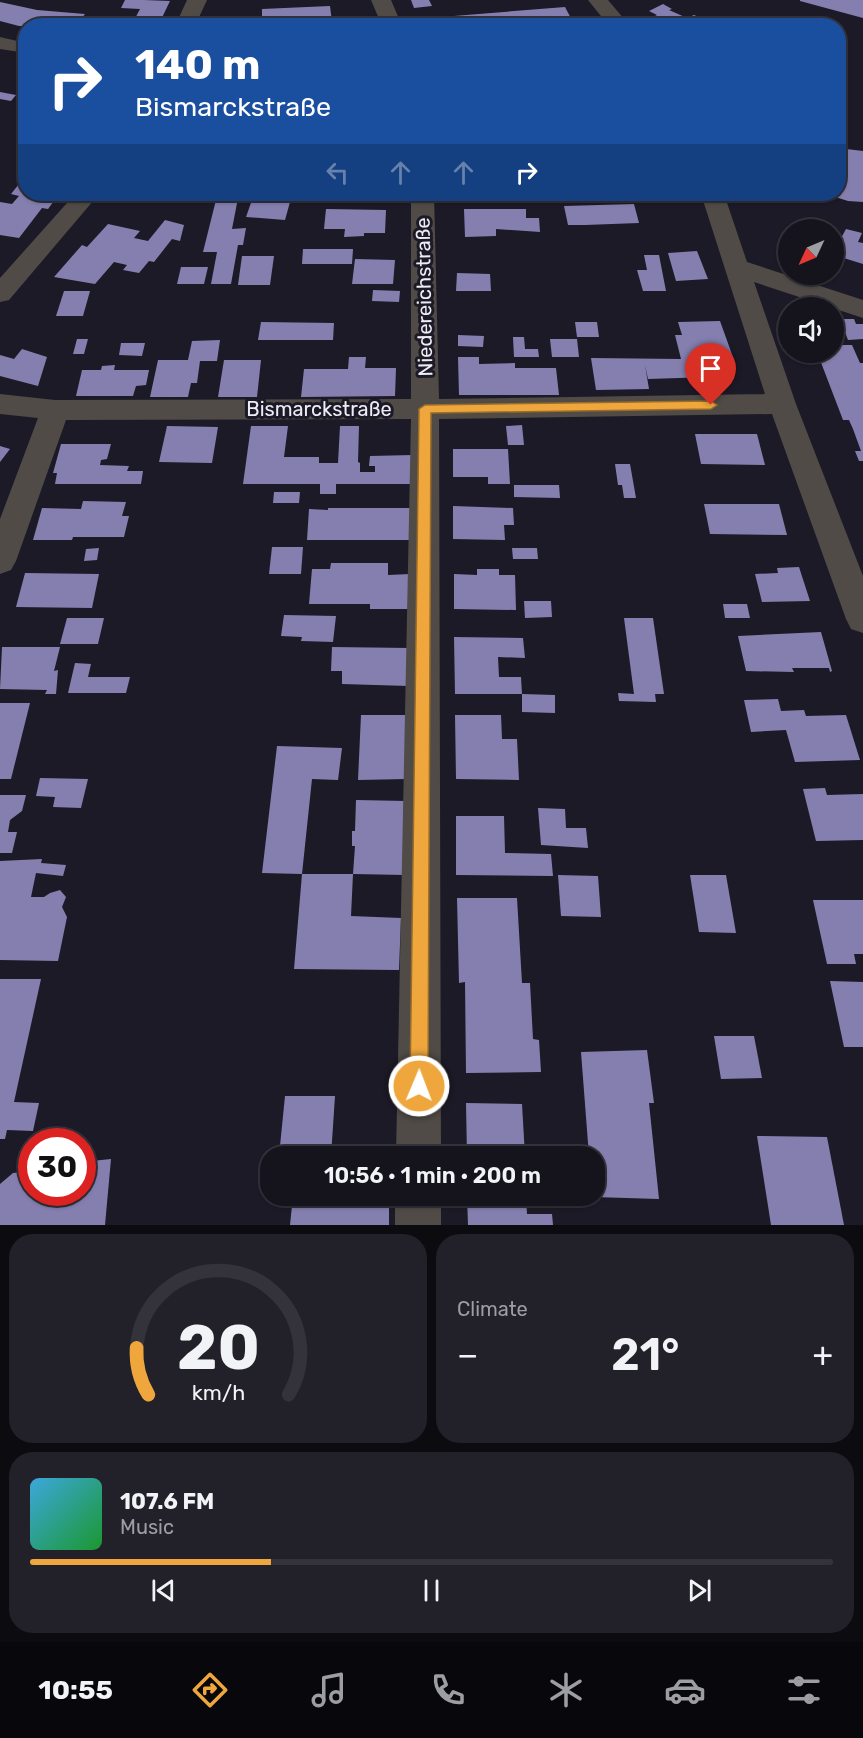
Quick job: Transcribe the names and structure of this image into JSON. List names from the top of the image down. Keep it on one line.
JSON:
{"streets":{"street":["Niedereichstraße","Bismarckstraße"]},"crossings":[["Niedereichstraße","Bismarckstraße"]],"north":"bottom left","page":{"turn":["140 m","Bismarckstraße"],"limit":"30","trip":"10:56 · 1 min · 200 m","tile":"Climate","heat":["−","21°","+"],"song":["107.6 FM","Music"],"tabs":"10:55","gauge":["20","km/h"]}}
